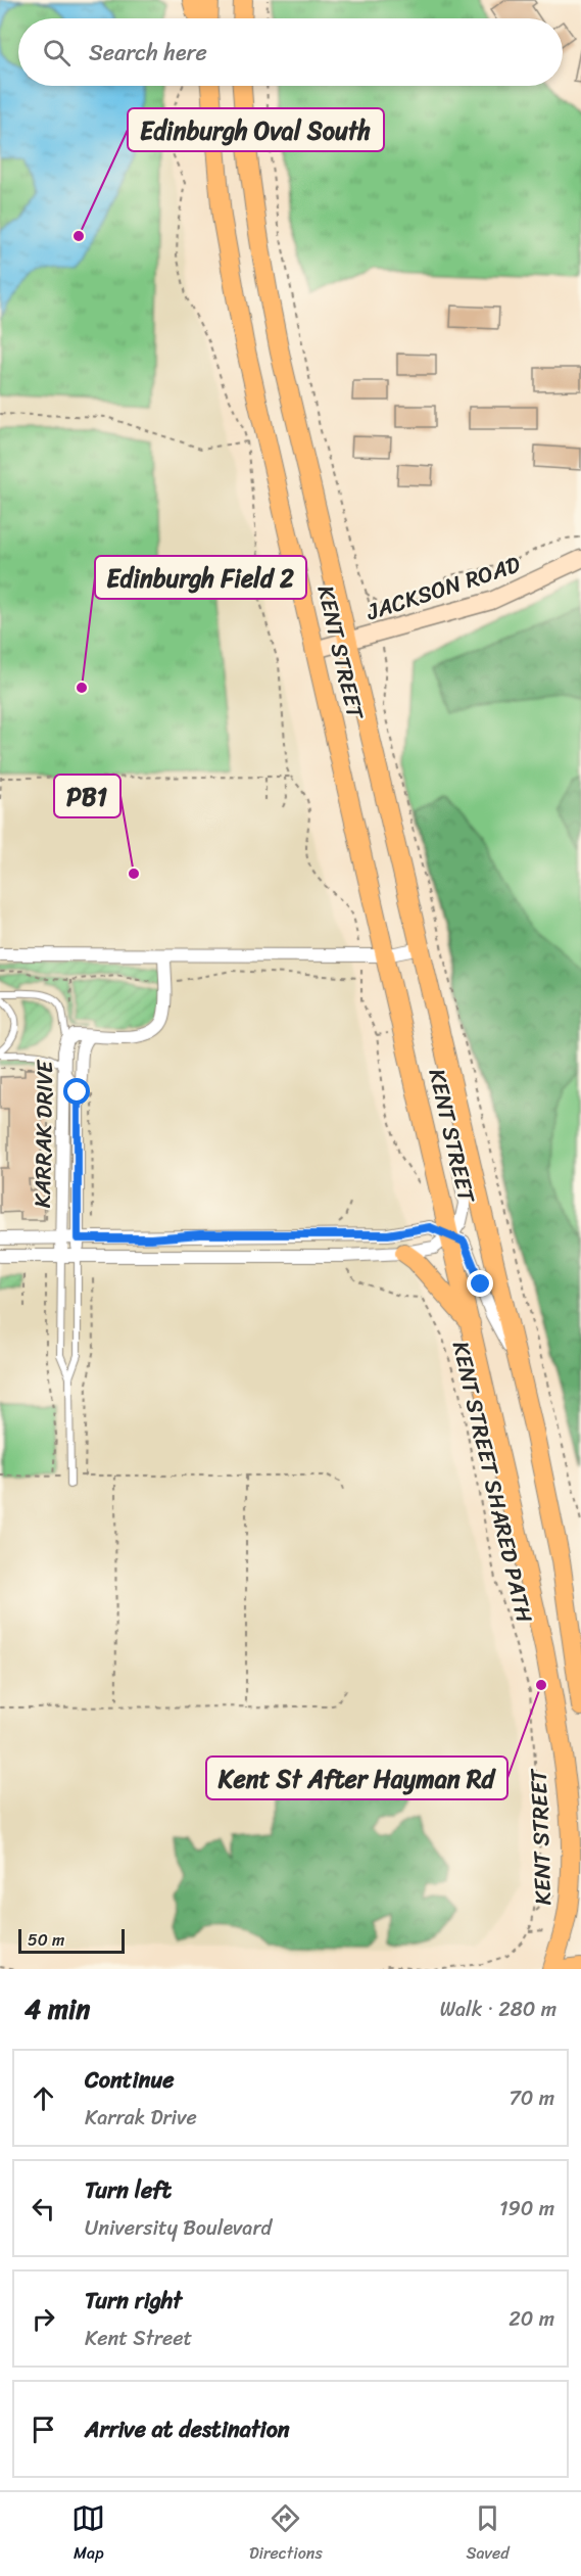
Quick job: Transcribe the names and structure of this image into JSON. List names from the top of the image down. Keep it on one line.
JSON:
{"streets":{"main road":["KENT STREET"],"street":["JACKSON ROAD","KARRAK DRIVE"],"path":["KENT STREET SHARED PATH"]},"crossings":[["JACKSON ROAD","KENT STREET"]],"places":["Edinburgh Oval South","Edinburgh Field 2","PB1","Kent St After Hayman Rd"],"scale_bar":"50 m","page":{"search":"Search here","scale":"50 m","heading":["4 min","Walk · 280 m"],"list":[["Continue","Karrak Drive","70 m"],["Turn left","University Boulevard","190 m"],["Turn right","Kent Street","20 m"],"Arrive at destination"],"nav":["Map","Directions","Saved"]}}
